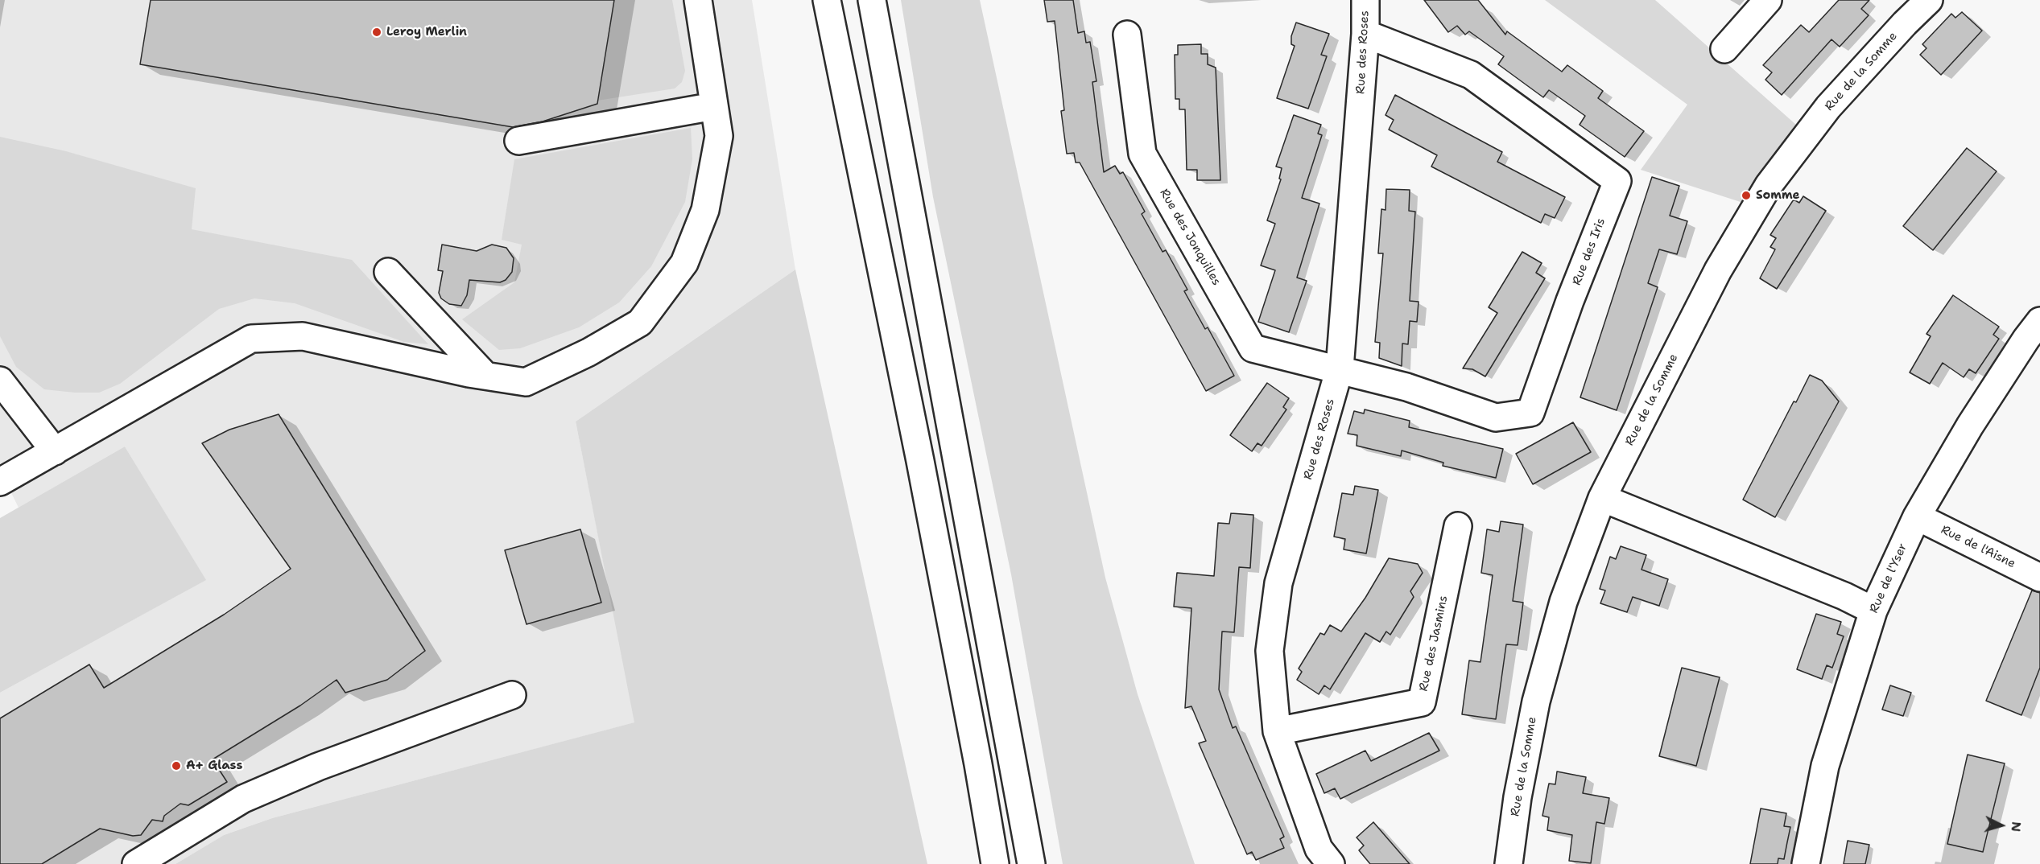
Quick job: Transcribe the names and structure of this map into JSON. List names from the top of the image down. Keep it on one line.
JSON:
{"streets":{"main road":["Rue des Roses","Rue de la Somme","Rue des Jonquilles","Rue des Iris","Rue de l'Aisne","Rue de l'Yser","Rue des Jasmins"]},"crossings":[["Rue des Roses","Rue des Jonquilles"],["Rue des Roses","Rue des Iris"],["Rue des Roses","Rue des Jasmins"],["Rue des Jonquilles","Rue des Iris"],["Rue de l'Aisne","Rue de l'Yser"]],"places":["Leroy Merlin","Somme","A+ Glass"],"north":"right"}
